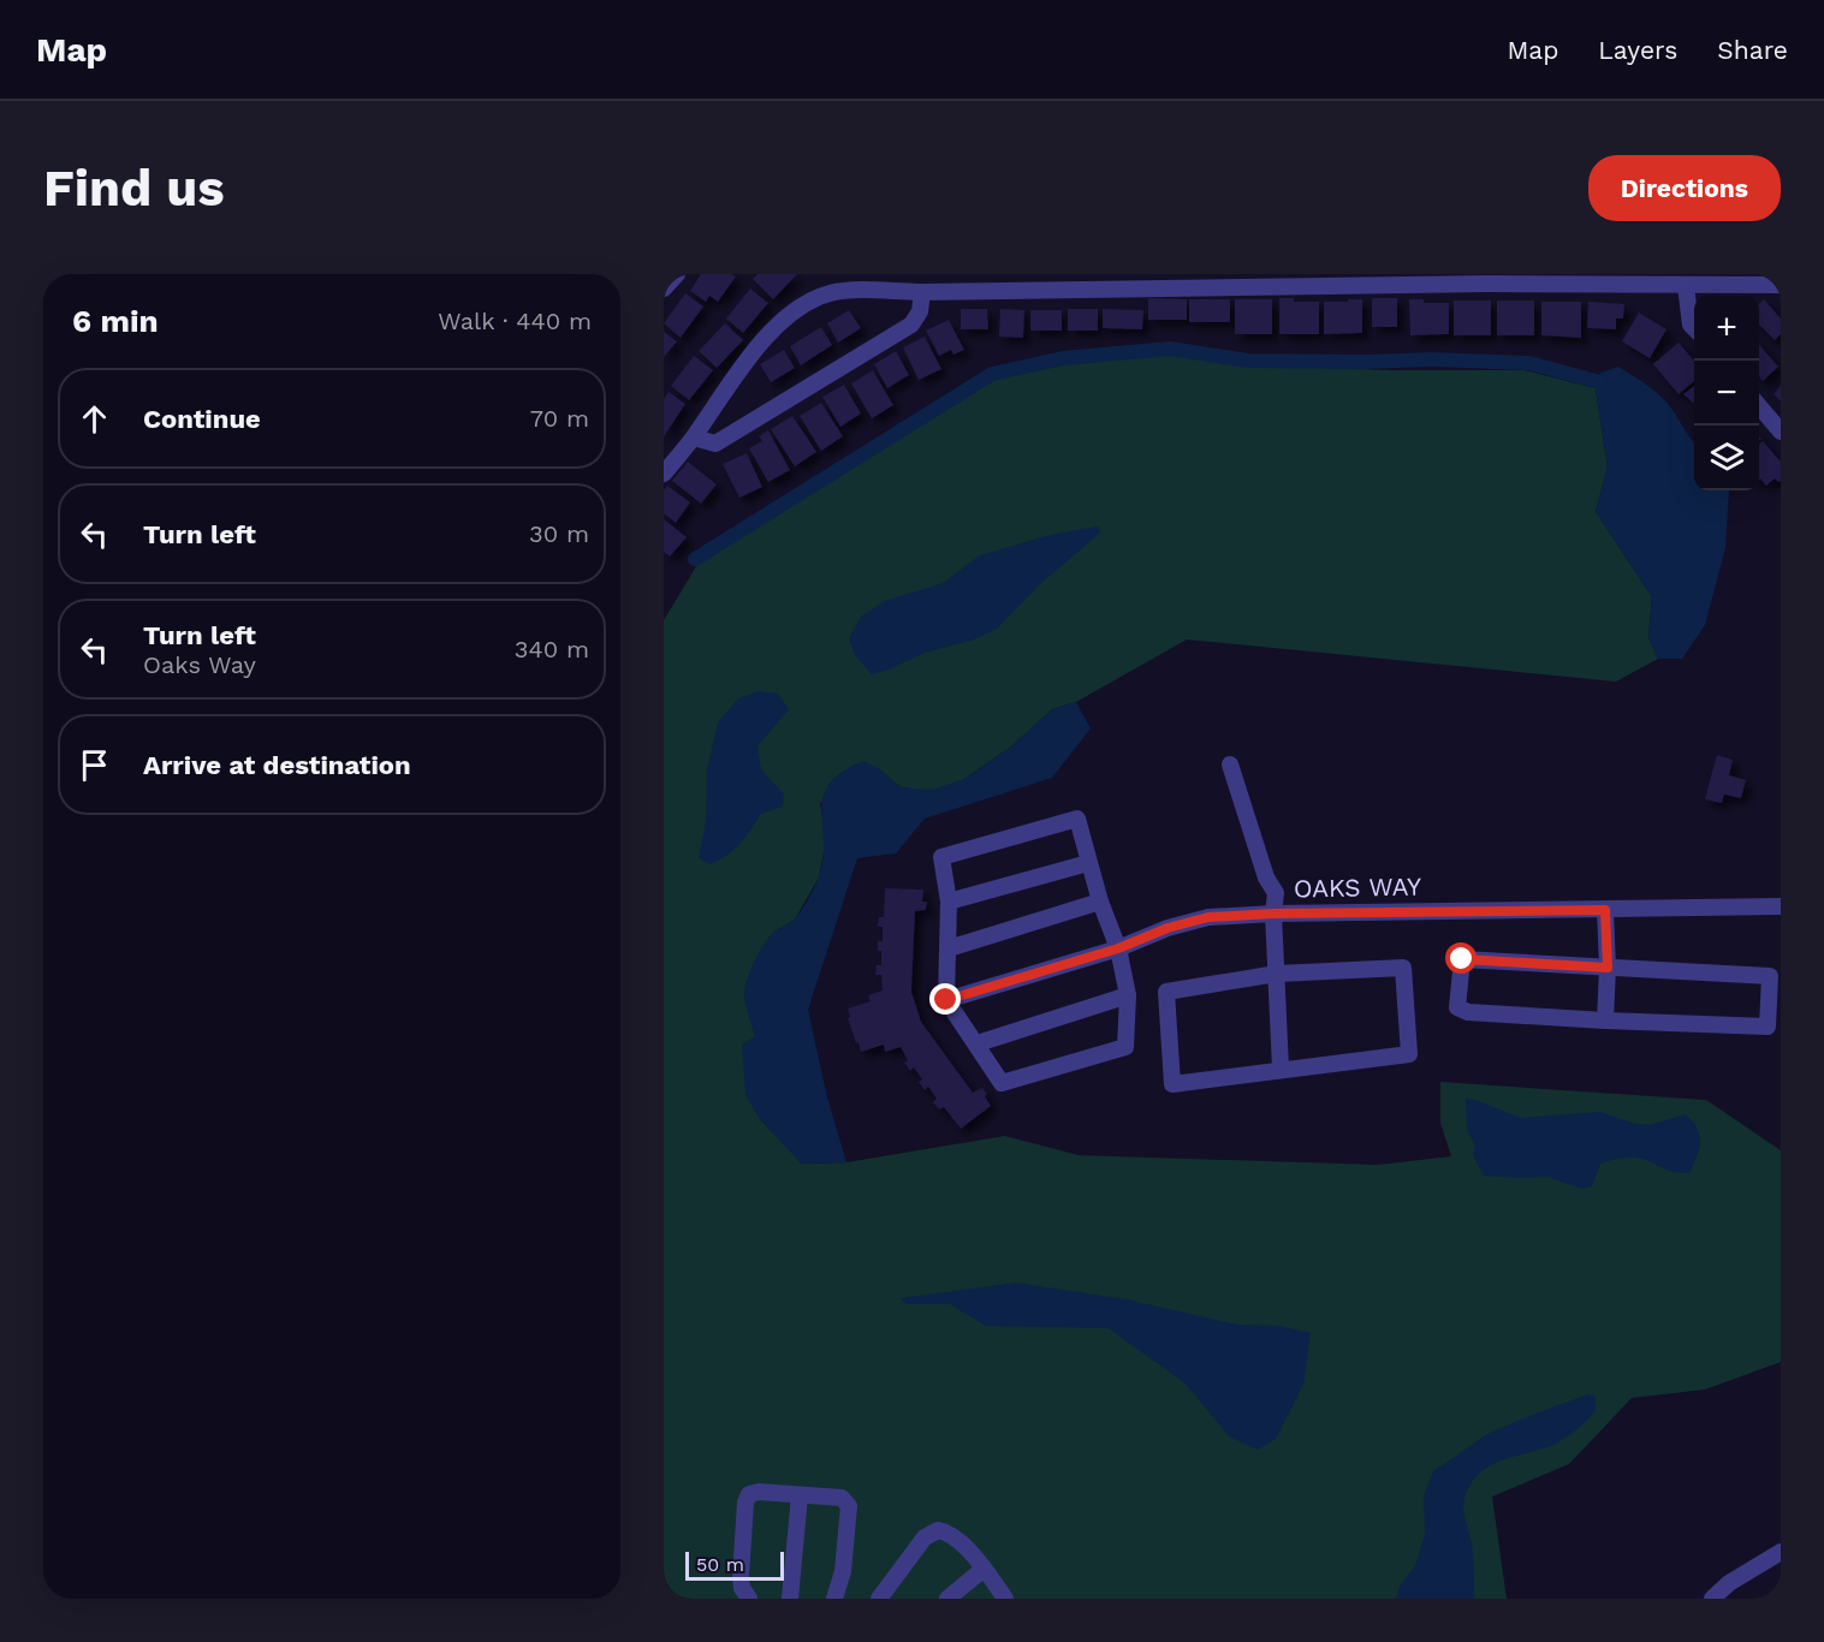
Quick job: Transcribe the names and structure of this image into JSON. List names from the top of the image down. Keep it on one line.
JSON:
{"streets":{"street":["OAKS WAY"]},"scale_bar":"50 m","page":{"header":"Map","nav":["Map","Layers","Share"],"buttons":"Directions","title":"Find us","heading":["6 min","Walk · 440 m"],"map_buttons":["+","−"],"list":[["Continue","70 m"],["Turn left","30 m"],["Turn left","Oaks Way","340 m"],"Arrive at destination"],"scale":"50 m"}}
